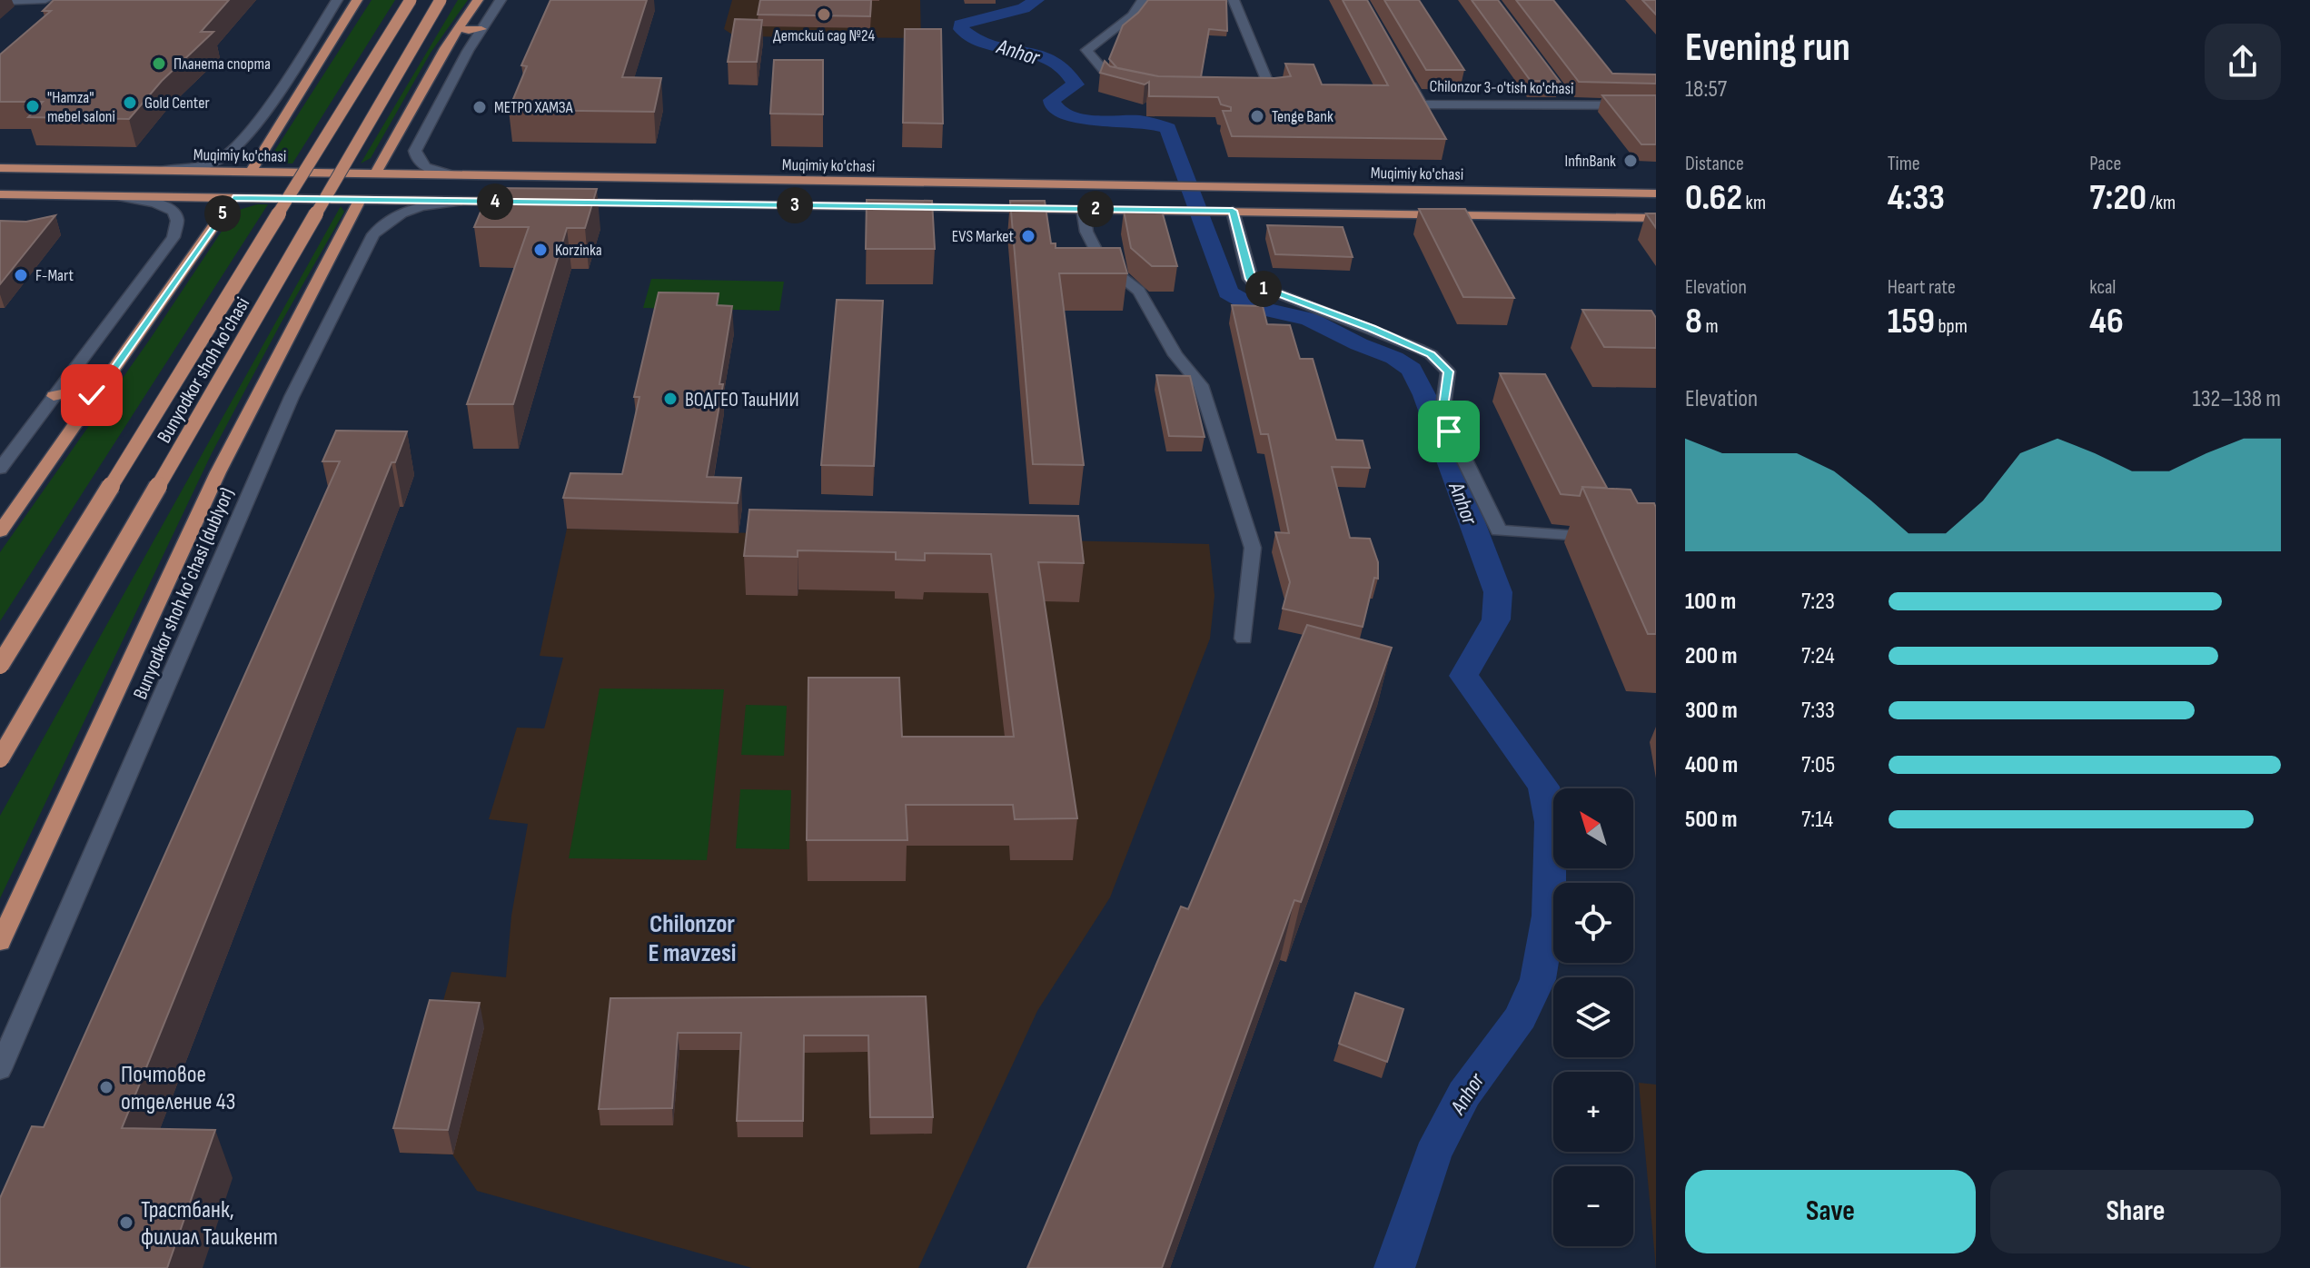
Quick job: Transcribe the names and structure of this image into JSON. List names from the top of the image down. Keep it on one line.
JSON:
{"streets":{"main road":["Muqimiy ko'chasi","Bunyodkor shoh ko'chasi"],"street":["Chilonzor 3-o'tish ko'chasi","Bunyodkor shoh koʻchasi (dublyor)"]},"districts":["Chilonzor E mavzesi"],"water":["Anhor"],"places":["Детский сад №24","Планета спорта","Gold Center","\"Hamza\" mebel saloni","МЕТРО ХАМЗА","Tenge Bank","InfinBank","EVS Market","Korzinka","F-Mart","ВОДГЕО ТашНИИ","Почтовое отделение 43","Трастбанк, филиал Ташкент"],"north":"top left","page":{"heading":["Evening run","18:57"],"stats":[["Distance","0.62 km"],["Time","4:33"],["Pace","7:20 /km"],["Elevation","8 m"],["Heart rate","159 bpm"],["kcal","46"]],"pins":["4","3","2","5","1"],"chart":["Elevation","132–138 m"],"list":[{"name":"100 m","note":"7:23"},{"name":"200 m","note":"7:24"},{"name":"300 m","note":"7:33"},{"name":"400 m","note":"7:05"},{"name":"500 m","note":"7:14"}],"map_buttons":["+","−"],"buttons":["Save","Share"]}}
